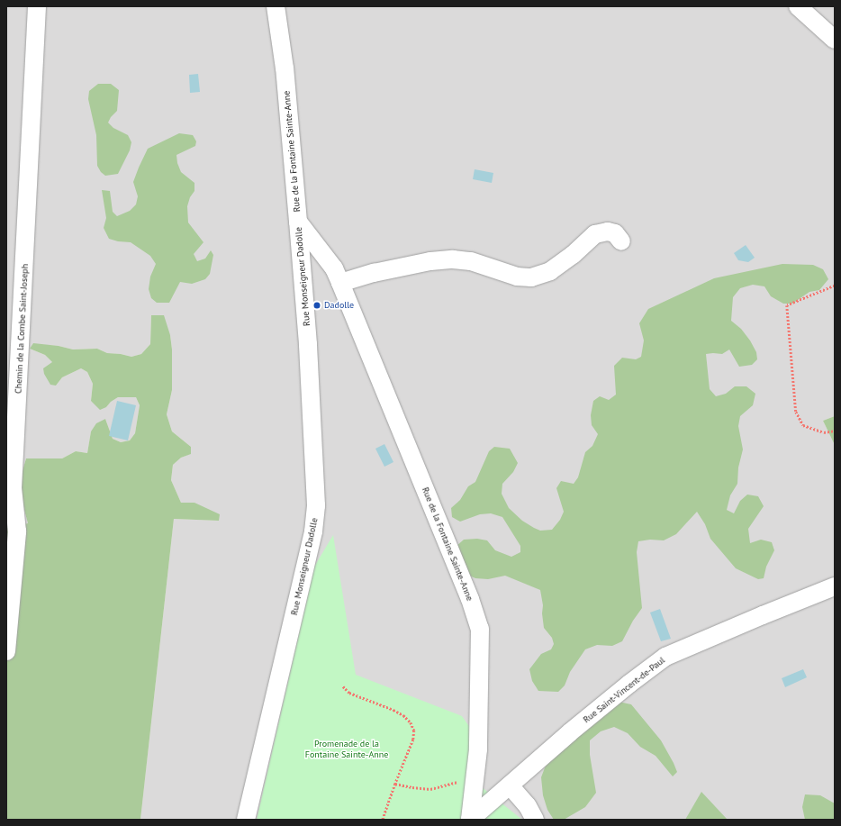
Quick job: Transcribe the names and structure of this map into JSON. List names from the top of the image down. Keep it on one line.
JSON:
{"streets":{"street":["Rue de la Fontaine Sainte-Anne","Rue Monseigneur Dadolle","Chemin de la Combe Saint-Joseph","Rue Saint-Vincent-de-Paul"]},"crossings":[["Rue de la Fontaine Sainte-Anne","Rue Monseigneur Dadolle"]],"parks":["Promenade de la Fontaine Sainte-Anne"],"places":["Dadolle"]}
